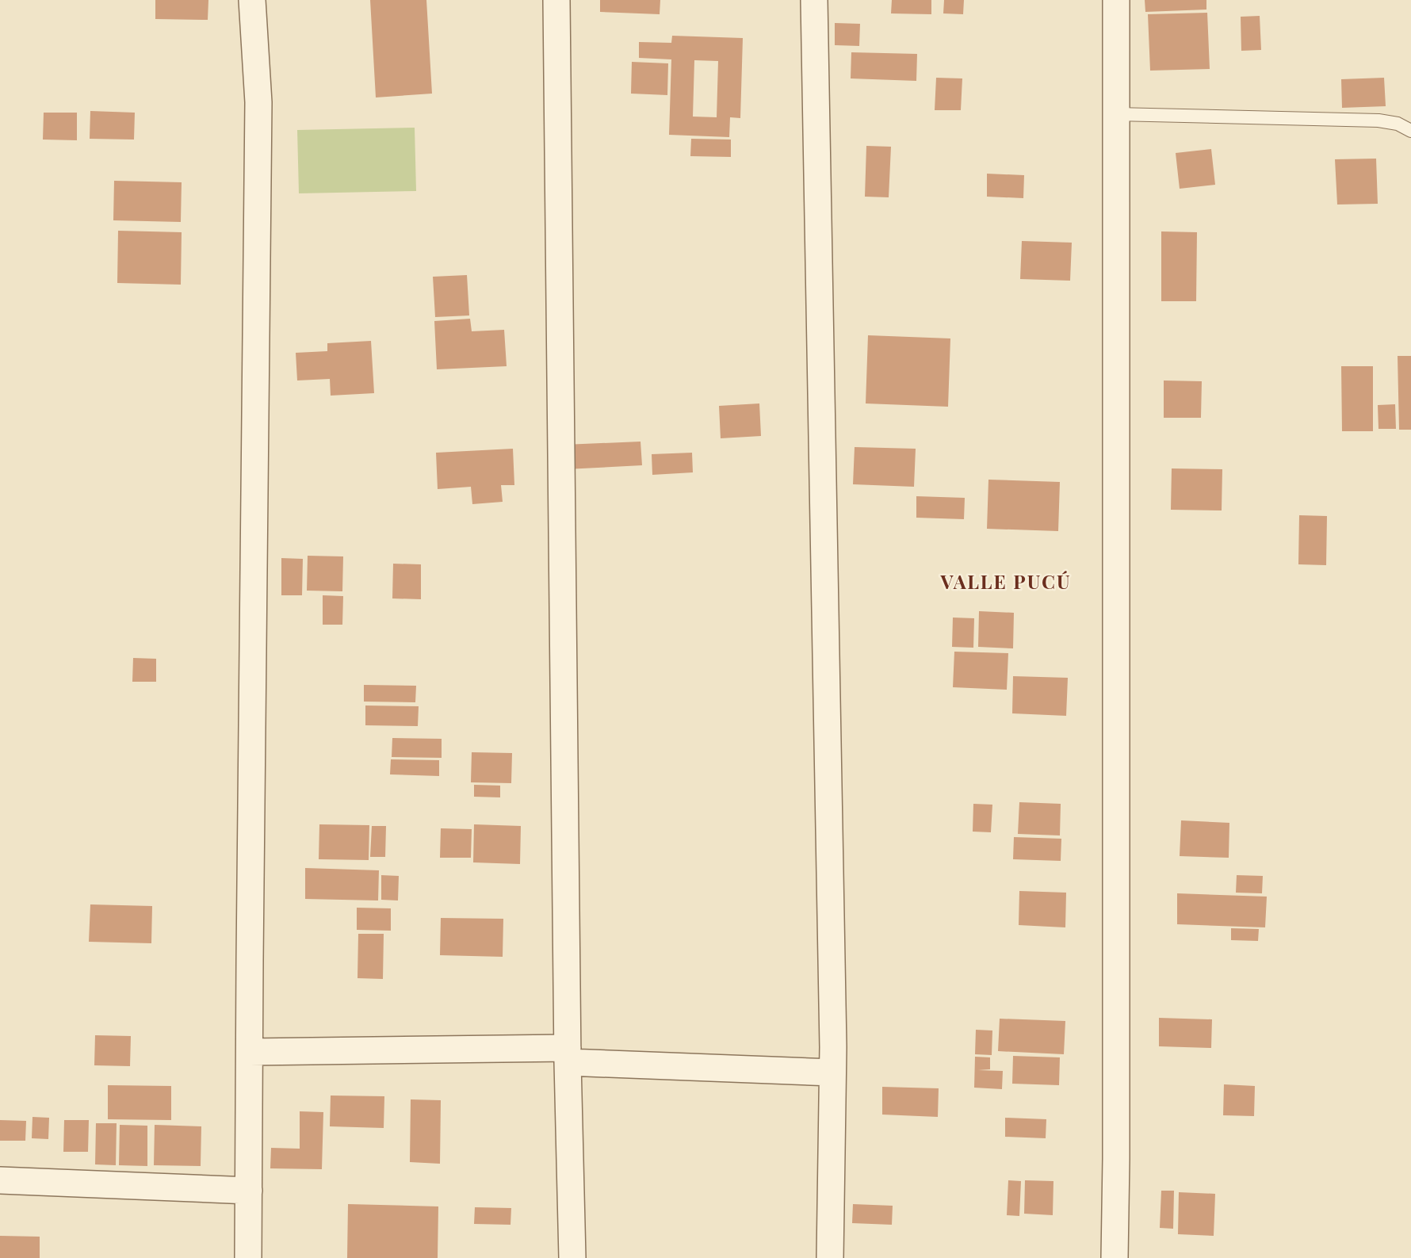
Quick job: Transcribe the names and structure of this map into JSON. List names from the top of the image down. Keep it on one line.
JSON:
{"districts":["VALLE PUCÚ"]}
